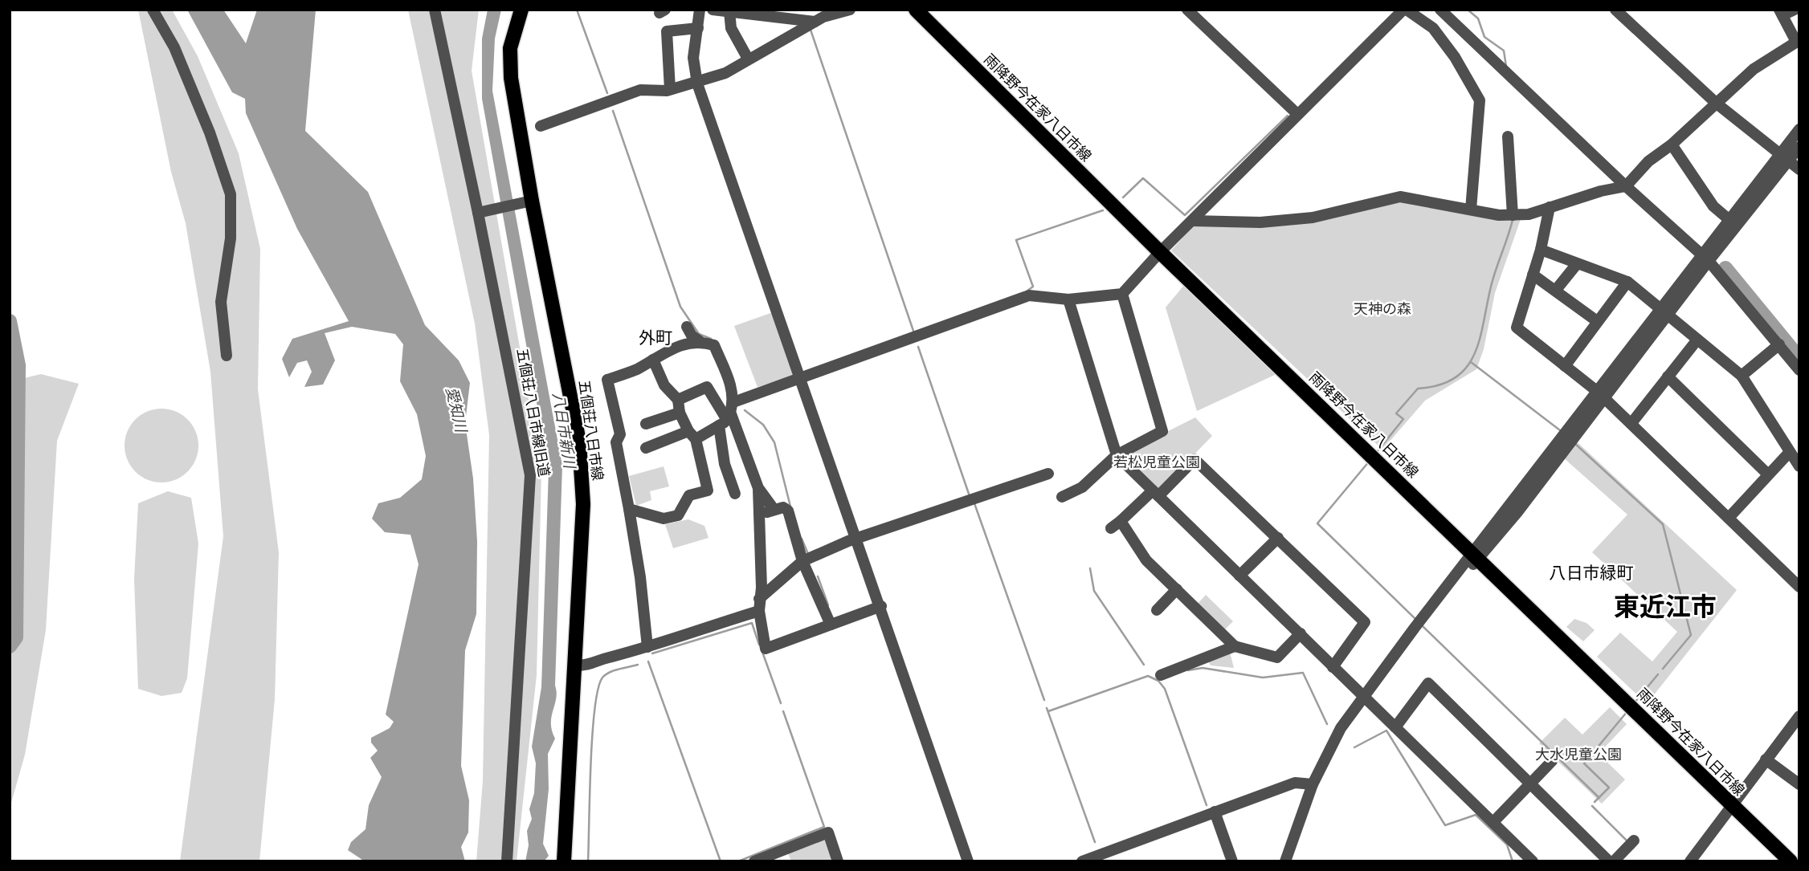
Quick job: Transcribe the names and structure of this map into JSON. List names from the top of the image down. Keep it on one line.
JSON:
{"streets":{"main road":["雨降野今在家八日市線","五個荘八日市線"],"street":["五個荘八日市線旧道"]},"districts":["外町","八日市緑町","東近江市"],"water":["愛知川","八日市新川"],"parks":["天神の森","若松児童公園","大水児童公園"]}
